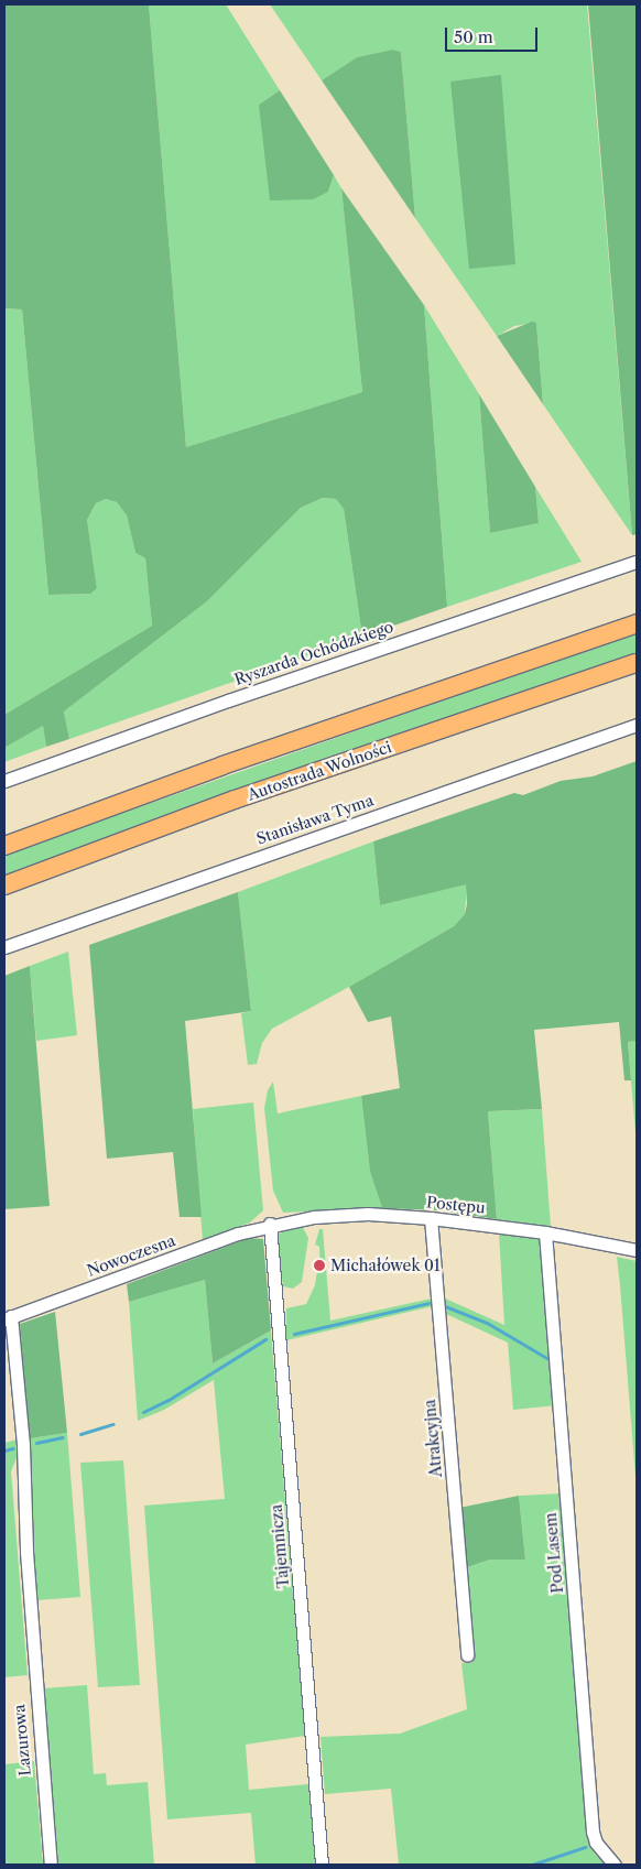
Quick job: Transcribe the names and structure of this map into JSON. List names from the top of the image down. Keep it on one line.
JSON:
{"streets":{"highway":["Autostrada Wolności"],"street":["Ryszarda Ochódzkiego","Stanisława Tyma","Postępu","Nowoczesna","Atrakcyjna","Tajemnicza","Pod Lasem","Lazurowa"]},"crossings":[["Postępu","Nowoczesna"],["Postępu","Atrakcyjna"],["Postępu","Tajemnicza"],["Postępu","Pod Lasem"],["Nowoczesna","Tajemnicza"],["Nowoczesna","Lazurowa"]],"places":["Michałówek 01"],"scale_bar":"50 m"}
